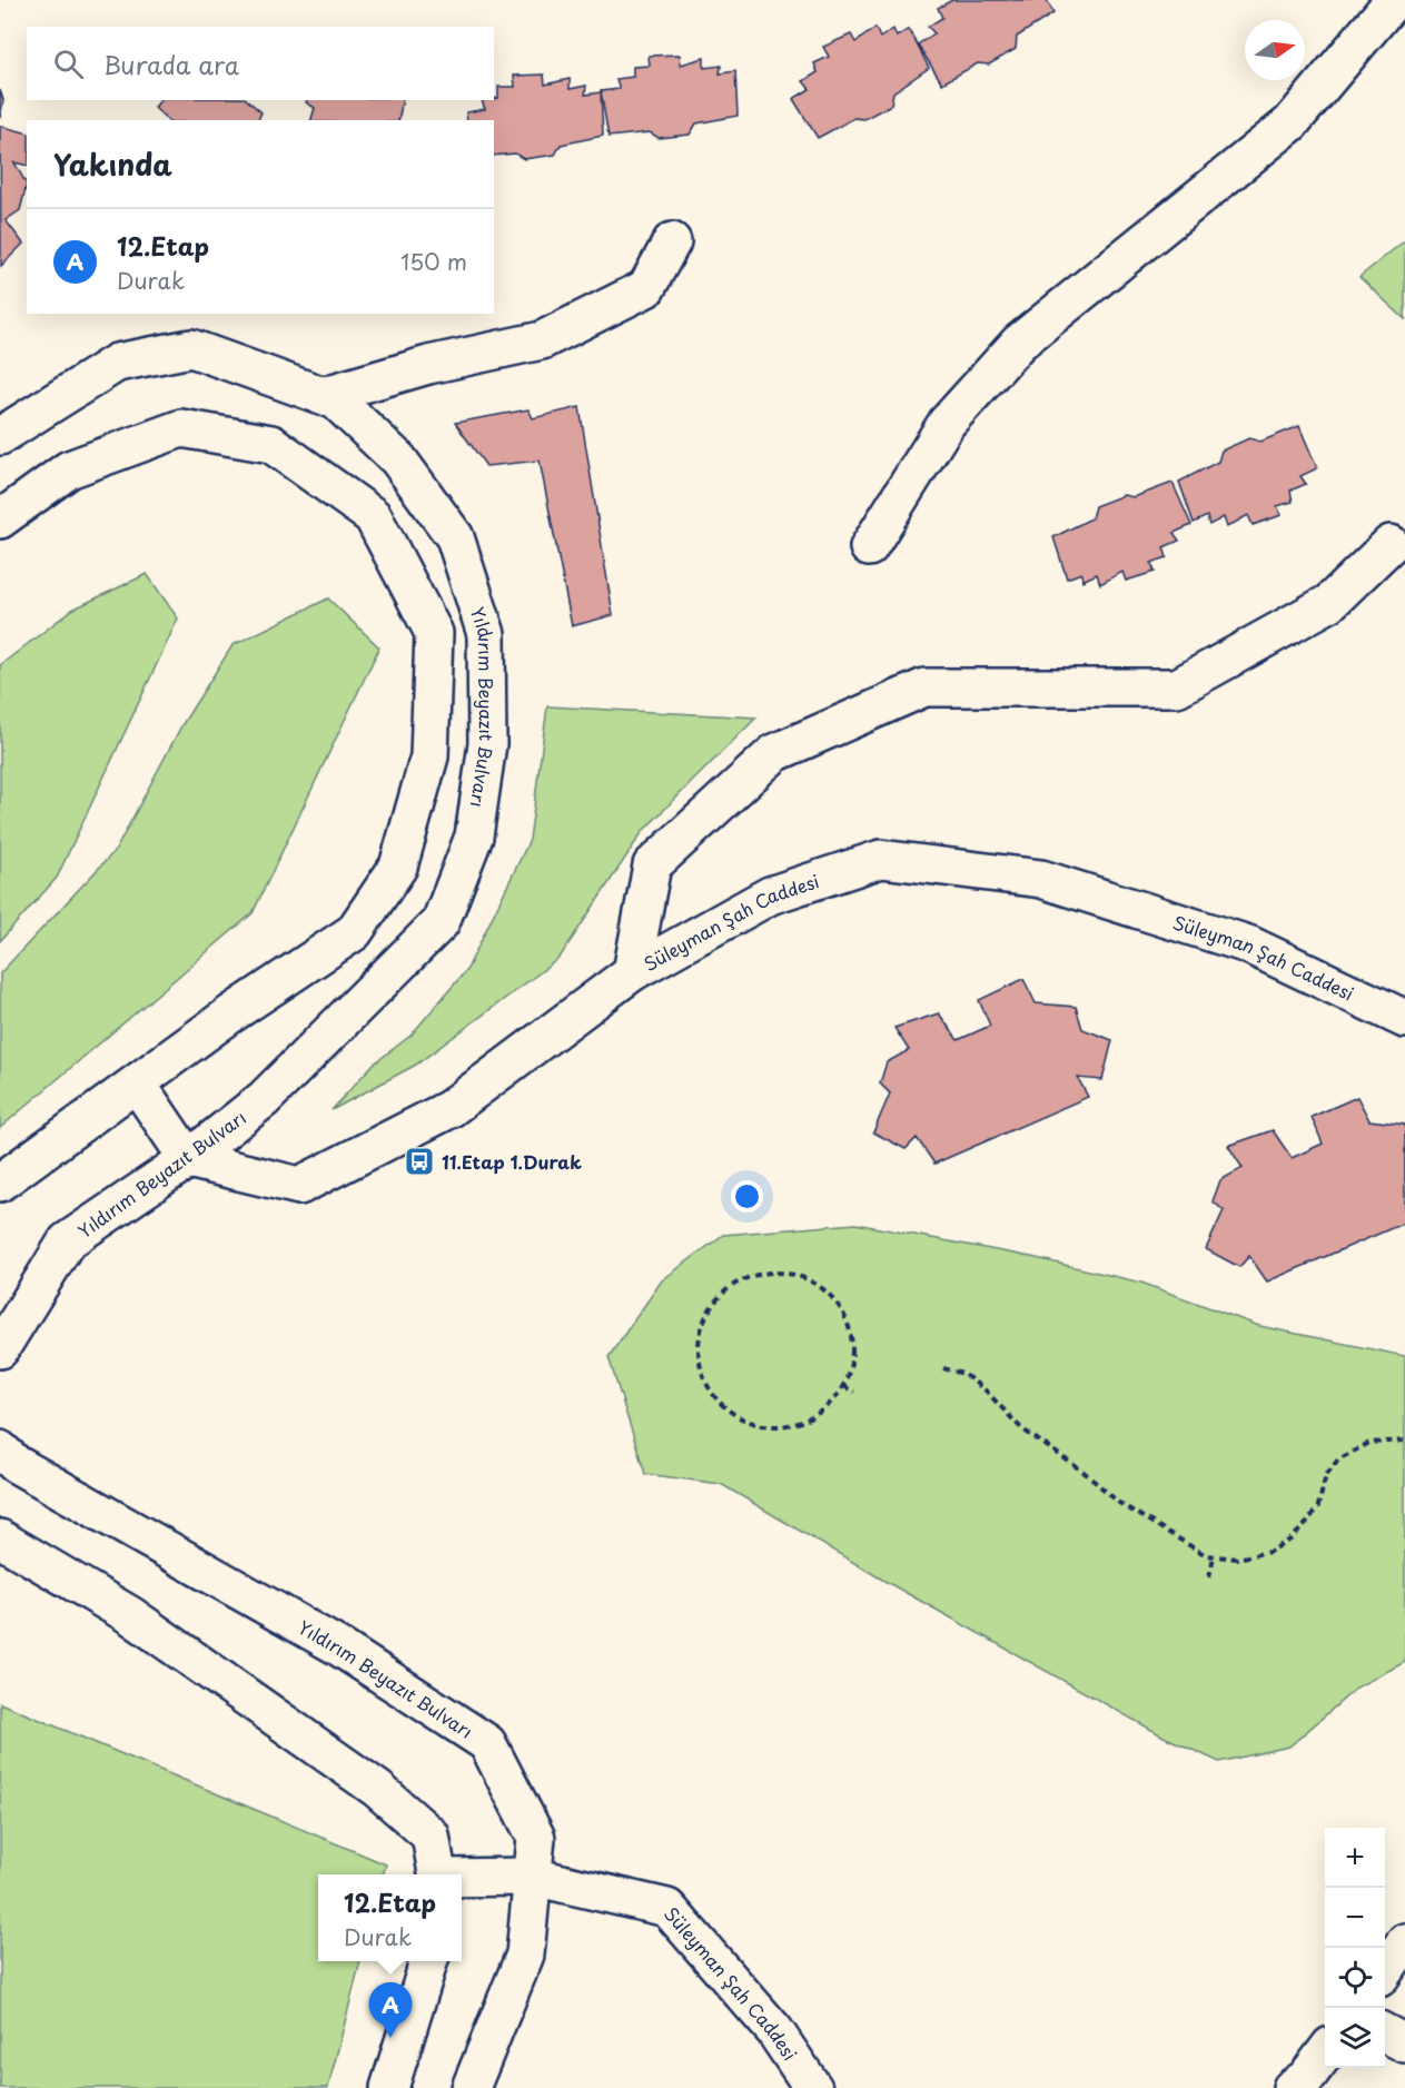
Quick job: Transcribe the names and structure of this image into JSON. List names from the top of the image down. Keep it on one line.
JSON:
{"streets":{"street":["Yıldırım Beyazıt Bulvarı","Süleyman Şah Caddesi"]},"crossings":[["Yıldırım Beyazıt Bulvarı","Süleyman Şah Caddesi"]],"places":{"bus stop":["11.Etap 1.Durak"]},"north":"right","page":{"search":"Burada ara","heading":"Yakında","list":[{"mark":"A","name":"12.Etap","note":"Durak","value":"150 m"}],"map_buttons":["+","−"],"popup":["12.Etap","Durak"],"pins":"A"}}
